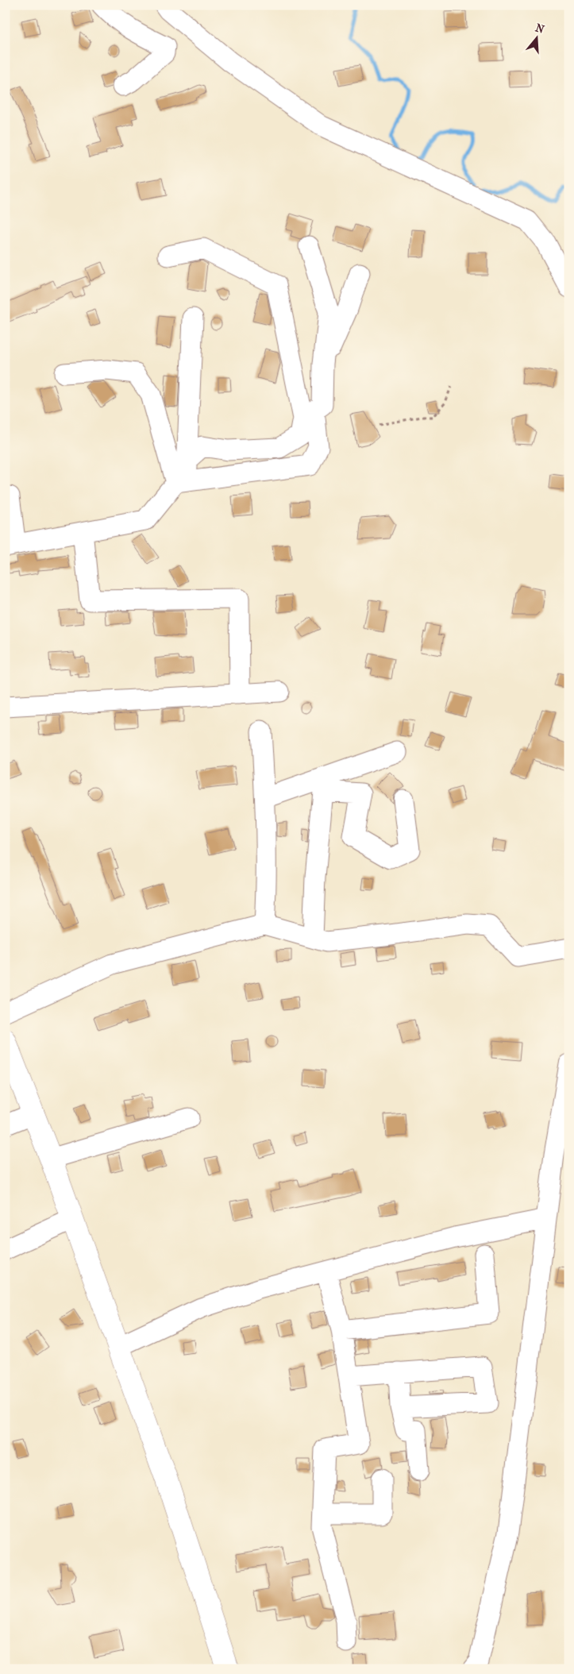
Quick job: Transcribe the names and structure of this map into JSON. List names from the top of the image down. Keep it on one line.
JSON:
{"north":"top"}
